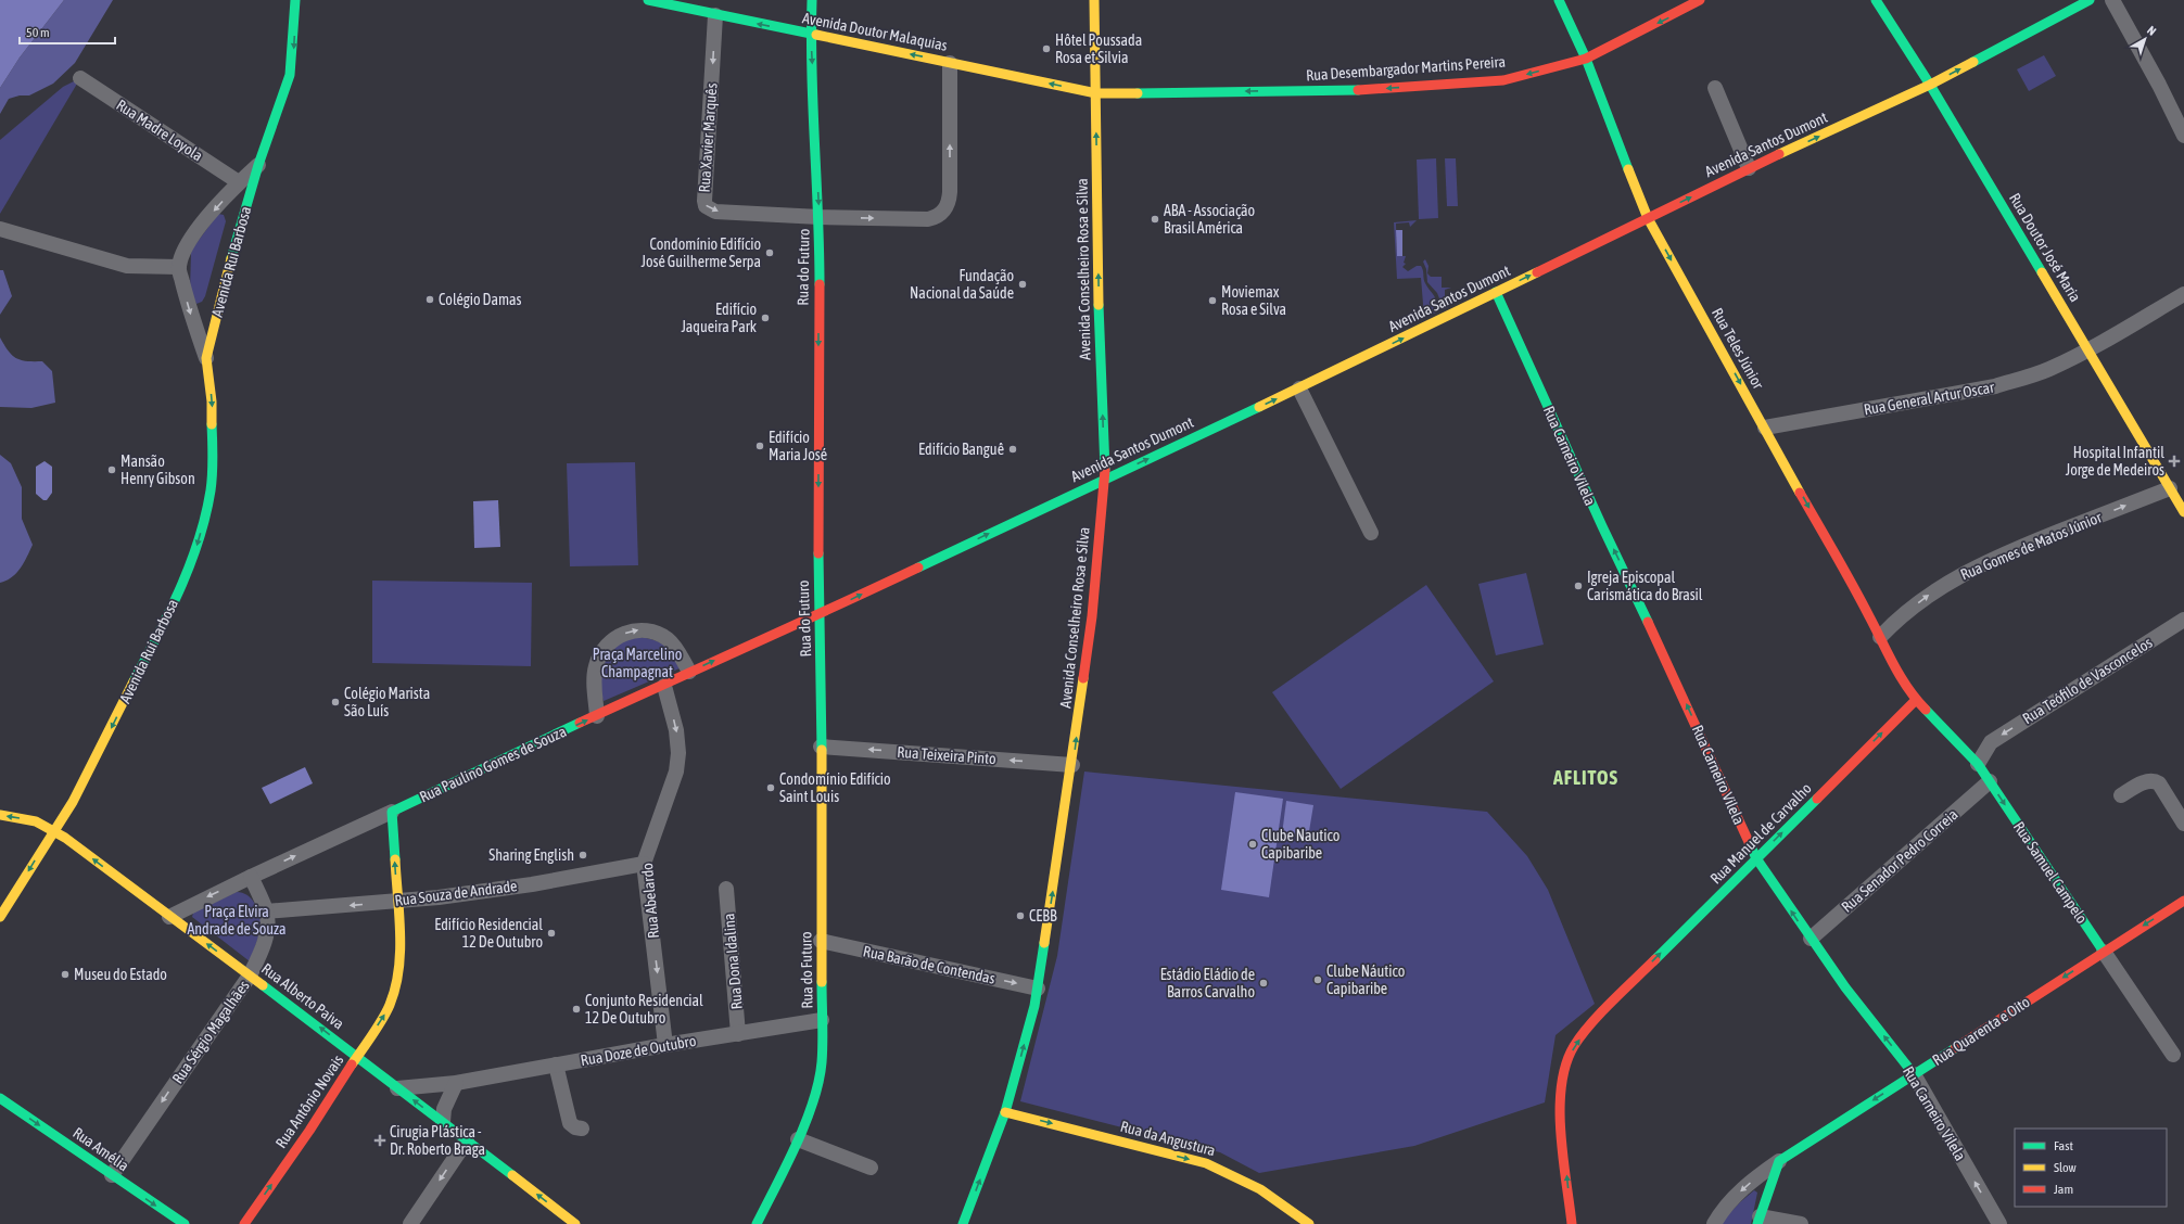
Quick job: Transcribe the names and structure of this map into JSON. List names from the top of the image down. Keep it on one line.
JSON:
{"streets":{"street":["Avenida Doutor Malaquias","Rua Desembargador Martins Pereira","Rua Madre Loyola","Rua Xavier Marquês","Avenida Santos Dumont","Rua Doutor José Maria","Avenida Rui Barbosa","Rua do Futuro","Avenida Conselheiro Rosa e Silva","Rua Teles Júnior","Rua General Artur Oscar","Rua Carneiro Vilela","Rua Gomes de Matos Júnior","Rua Teófilo de Vasconcelos","Rua Teixeira Pinto","Rua Paulino Gomes de Souza","Rua Manuel de Carvalho","Rua Senador Pedro Correia","Rua Samuel Campelo","Rua Souza de Andrade","Rua Abelardo","Rua Dona Idalina","Rua Barão de Contendas","Rua Alberto Paiva","Rua Quarenta e Oito","Rua Sérgio Magalhães","Rua Doze de Outubro","Rua Antônio Novais","Rua da Angustura","Rua Amélia"]},"crossings":[["Avenida Doutor Malaquias","Rua Desembargador Martins Pereira"],["Avenida Doutor Malaquias","Rua Xavier Marquês"],["Avenida Doutor Malaquias","Rua do Futuro"],["Avenida Doutor Malaquias","Avenida Conselheiro Rosa e Silva"],["Rua Desembargador Martins Pereira","Avenida Conselheiro Rosa e Silva"],["Rua Desembargador Martins Pereira","Rua Teles Júnior"],["Rua Madre Loyola","Avenida Rui Barbosa"],["Rua Xavier Marquês","Rua do Futuro"],["Avenida Santos Dumont","Rua Doutor José Maria"],["Avenida Santos Dumont","Rua do Futuro"],["Avenida Santos Dumont","Avenida Conselheiro Rosa e Silva"],["Avenida Santos Dumont","Rua Teles Júnior"],["Avenida Santos Dumont","Rua Carneiro Vilela"],["Avenida Santos Dumont","Rua Paulino Gomes de Souza"],["Rua Doutor José Maria","Rua General Artur Oscar"],["Rua Doutor José Maria","Rua Gomes de Matos Júnior"],["Avenida Rui Barbosa","Rua Alberto Paiva"],["Rua do Futuro","Rua Teixeira Pinto"],["Rua do Futuro","Rua Paulino Gomes de Souza"],["Rua do Futuro","Rua Barão de Contendas"],["Rua do Futuro","Rua Doze de Outubro"],["Avenida Conselheiro Rosa e Silva","Rua Teixeira Pinto"],["Avenida Conselheiro Rosa e Silva","Rua Barão de Contendas"],["Avenida Conselheiro Rosa e Silva","Rua da Angustura"],["Rua Teles Júnior","Rua General Artur Oscar"],["Rua Teles Júnior","Rua Gomes de Matos Júnior"],["Rua Teles Júnior","Rua Manuel de Carvalho"],["Rua Teles Júnior","Rua Samuel Campelo"],["Rua Carneiro Vilela","Rua Manuel de Carvalho"],["Rua Carneiro Vilela","Rua Senador Pedro Correia"],["Rua Carneiro Vilela","Rua Quarenta e Oito"],["Rua Teófilo de Vasconcelos","Rua Samuel Campelo"],["Rua Paulino Gomes de Souza","Rua Abelardo"],["Rua Paulino Gomes de Souza","Rua Alberto Paiva"],["Rua Paulino Gomes de Souza","Rua Sérgio Magalhães"],["Rua Paulino Gomes de Souza","Rua Antônio Novais"],["Rua Manuel de Carvalho","Rua Samuel Campelo"],["Rua Senador Pedro Correia","Rua Samuel Campelo"],["Rua Samuel Campelo","Rua Quarenta e Oito"],["Rua Souza de Andrade","Rua Abelardo"],["Rua Souza de Andrade","Rua Sérgio Magalhães"],["Rua Souza de Andrade","Rua Antônio Novais"],["Rua Abelardo","Rua Doze de Outubro"],["Rua Dona Idalina","Rua Doze de Outubro"],["Rua Alberto Paiva","Rua Sérgio Magalhães"],["Rua Alberto Paiva","Rua Doze de Outubro"],["Rua Alberto Paiva","Rua Antônio Novais"],["Rua Sérgio Magalhães","Rua Amélia"]],"one_way":["Avenida Doutor Malaquias","Rua Desembargador Martins Pereira","Avenida Santos Dumont","Avenida Rui Barbosa","Rua do Futuro","Avenida Conselheiro Rosa e Silva","Rua Teles Júnior","Rua Carneiro Vilela","Rua Gomes de Matos Júnior","Rua Teófilo de Vasconcelos","Rua Teixeira Pinto","Rua Manuel de Carvalho","Rua Samuel Campelo","Rua Abelardo","Rua Barão de Contendas","Rua Alberto Paiva","Rua Quarenta e Oito","Rua Sérgio Magalhães","Rua Antônio Novais","Rua da Angustura","Rua Amélia"],"districts":["AFLITOS"],"parks":["Praça Marcelino Champagnat","Praça Elvira Andrade de Souza"],"places":{"other":["Hôtel Poussada Rosa et Silvia","ABA - Associação Brasil América","Condomínio Edifício José Guilherme Serpa","Fundação Nacional da Saúde","Colégio Damas","Moviemax Rosa e Silva","Edifício Jaqueira Park","Edifício Maria José","Edifício Banguê","Mansão Henry Gibson","Igreja Episcopal Carismática do Brasil","Colégio Marista São Luís","Condomínio Edifício Saint Louis","Clube Nautico Capibaribe","Sharing English","CEBB","Edifício Residencial 12 De Outubro","Museu do Estado","Clube Náutico Capibaribe","Estádio Eládio de Barros Carvalho","Conjunto Residencial 12 De Outubro"],"health":["Hospital Infantil Jorge de Medeiros","Cirugia Plástica - Dr. Roberto Braga"]},"legend":["Fast","Slow","Jam"],"scale_bar":"50 m","north":"top right"}
